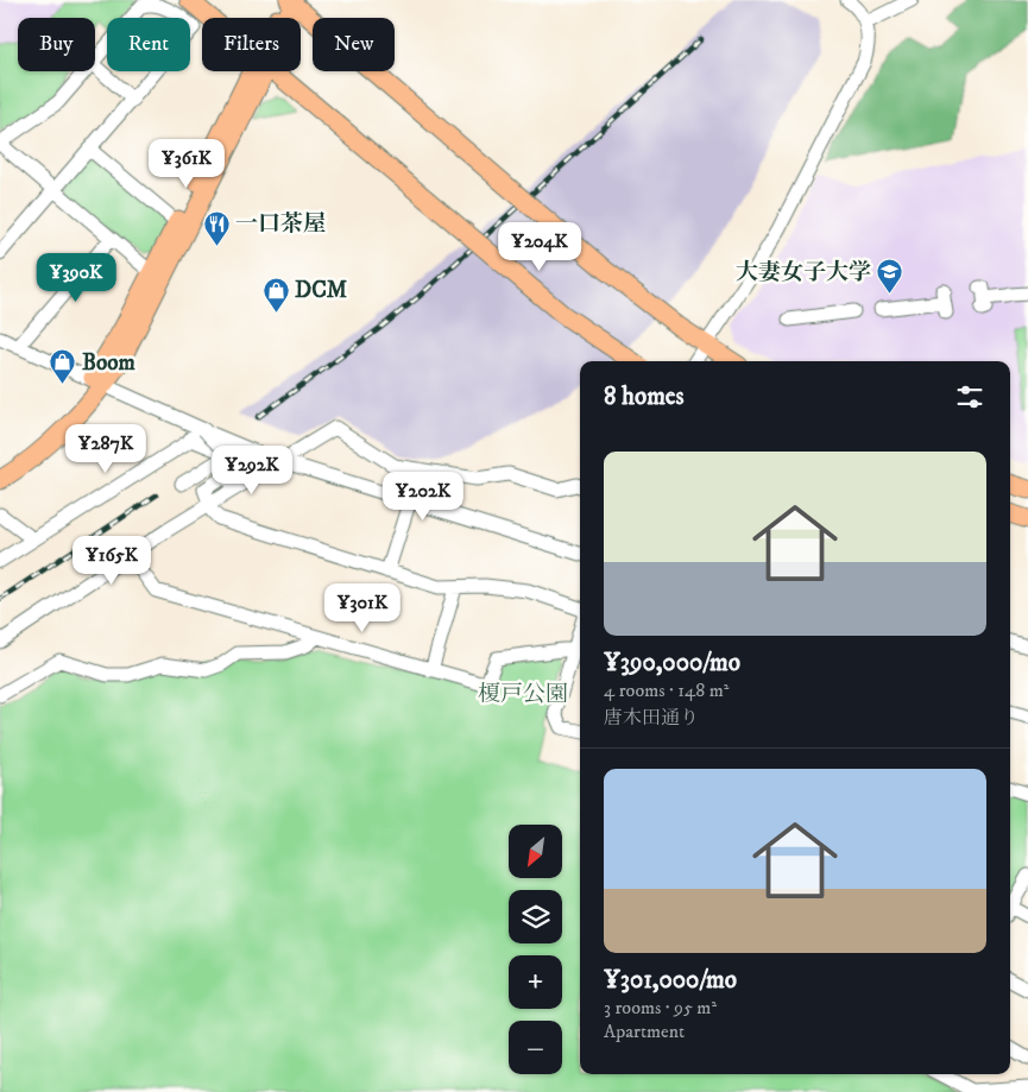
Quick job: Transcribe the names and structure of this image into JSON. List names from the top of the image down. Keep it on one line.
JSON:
{"parks":["榎戸公園"],"places":{"restaurant":["一口茶屋"],"school or university":["大妻女子大学"],"shop":["DCM","Boom"]},"north":"bottom left","page":{"chip":["Buy","Rent","Filters","New"],"price":["¥361K","¥204K","¥390K","¥287K","¥292K","¥202K","¥165K","¥301K"],"heading":"8 homes","list":[{"name":"¥390,000/mo","note":"4 rooms · 148 m² · 唐木田通り"},{"name":"¥301,000/mo","note":"3 rooms · 95 m² · Apartment"}],"map_buttons":["+","−"]}}
